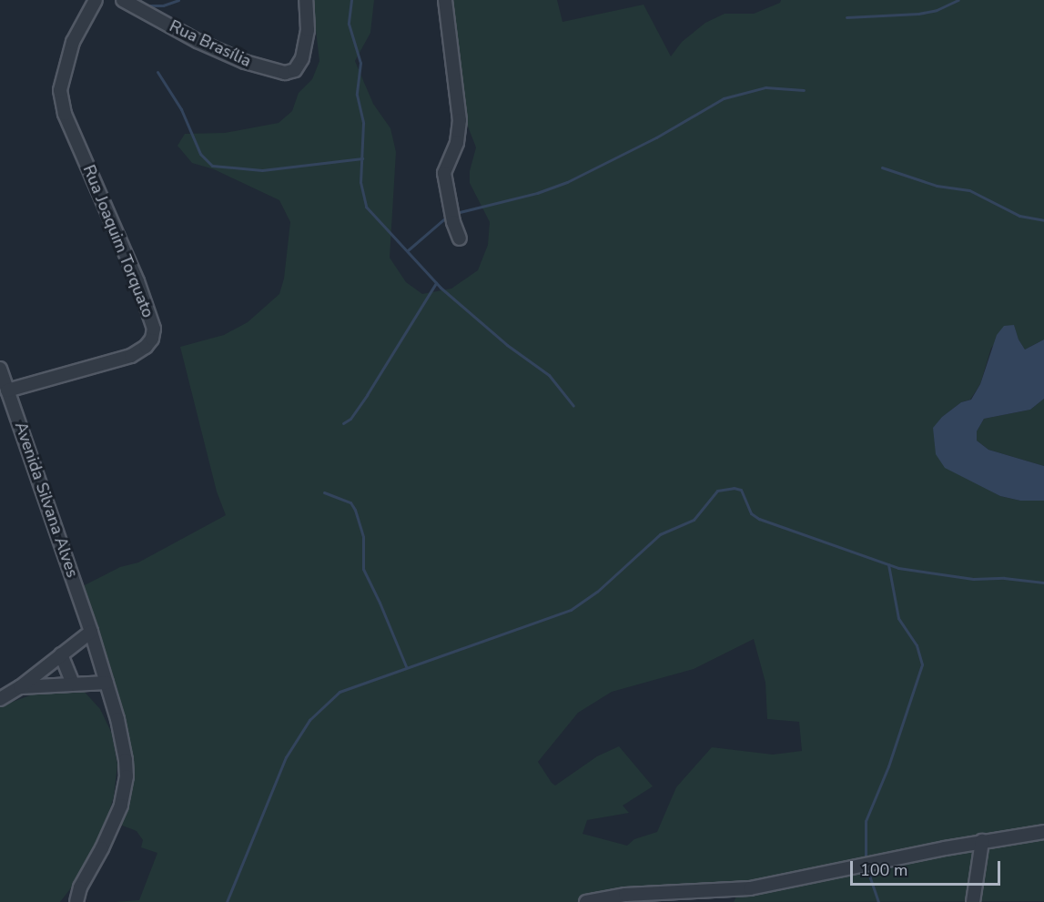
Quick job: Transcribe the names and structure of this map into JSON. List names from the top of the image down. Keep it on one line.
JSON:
{"streets":{"street":["Rua Brasília","Rua Joaquim Torquato","Avenida Silvana Alves"]},"crossings":[["Rua Joaquim Torquato","Avenida Silvana Alves"]],"scale_bar":"100 m"}
